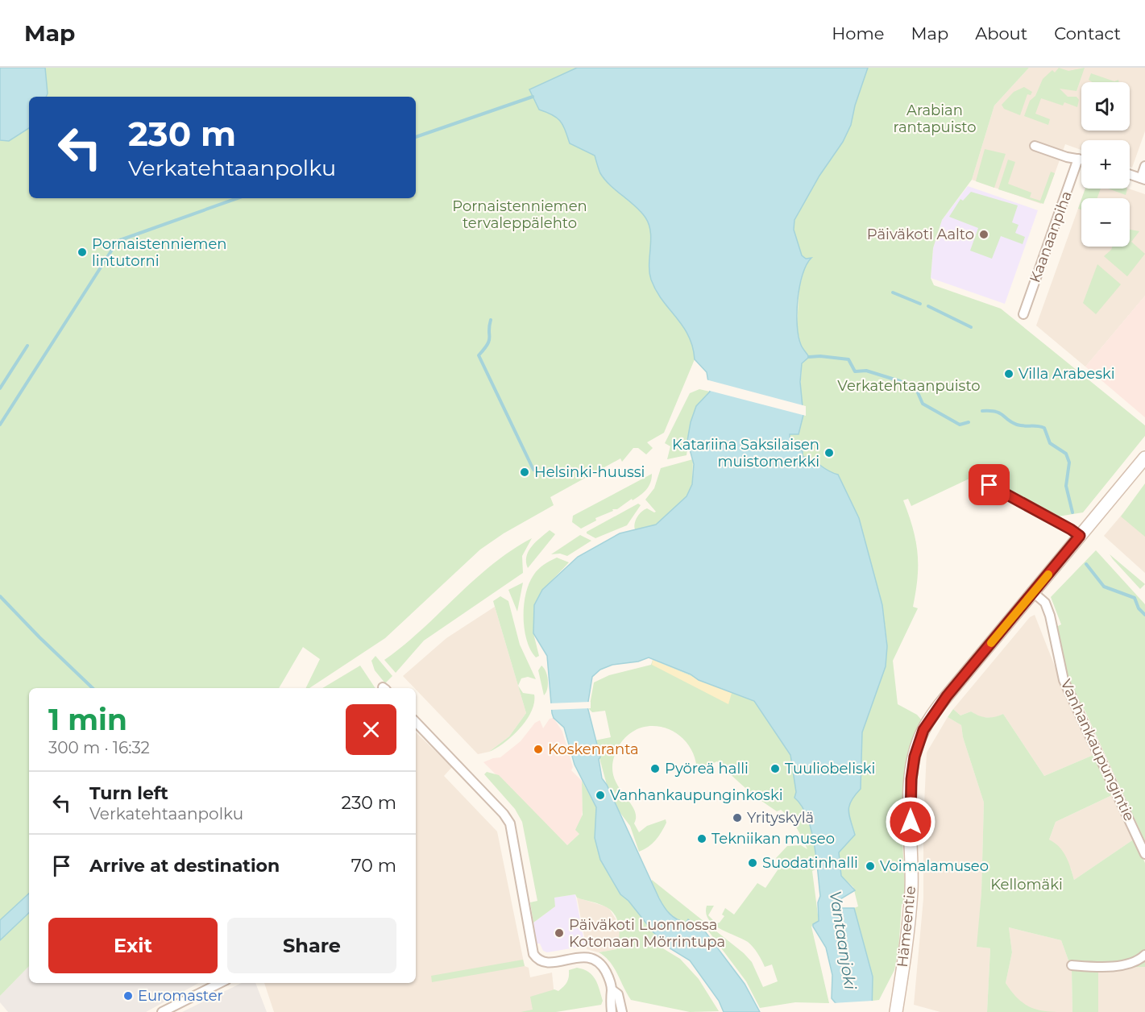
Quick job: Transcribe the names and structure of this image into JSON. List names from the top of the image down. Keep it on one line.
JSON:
{"streets":{"main road":["Hämeentie"],"street":["Kaanaanpiha","Vanhankaupungintie"]},"crossings":[["Vanhankaupungintie","Hämeentie"]],"water":["Vantaanjoki"],"parks":["Arabian rantapuisto","Pornaistenniemen tervaleppälehto","Verkatehtaanpuisto","Kellomäki"],"places":["Päiväkoti Aalto","Pornaistenniemen lintutorni","Villa Arabeski","Katariina Saksilaisen muistomerkki","Helsinki-huussi","Koskenranta","Pyöreä halli","Tuuliobeliski","Vanhankaupunginkoski","Yrityskylä","Tekniikan museo","Suodatinhalli","Voimalamuseo","Päiväkoti Luonnossa Kotonaan Mörrintupa","Euromaster"],"page":{"header":"Map","nav":["Home","Map","About","Contact"],"map_buttons":["+","−"],"turn":["230 m","Verkatehtaanpolku"],"heading":["1 min","300 m · 16:32"],"list":[{"name":"Turn left","note":"Verkatehtaanpolku","value":"230 m"},{"name":"Arrive at destination","value":"70 m"}],"buttons":["Exit","Share"]}}
